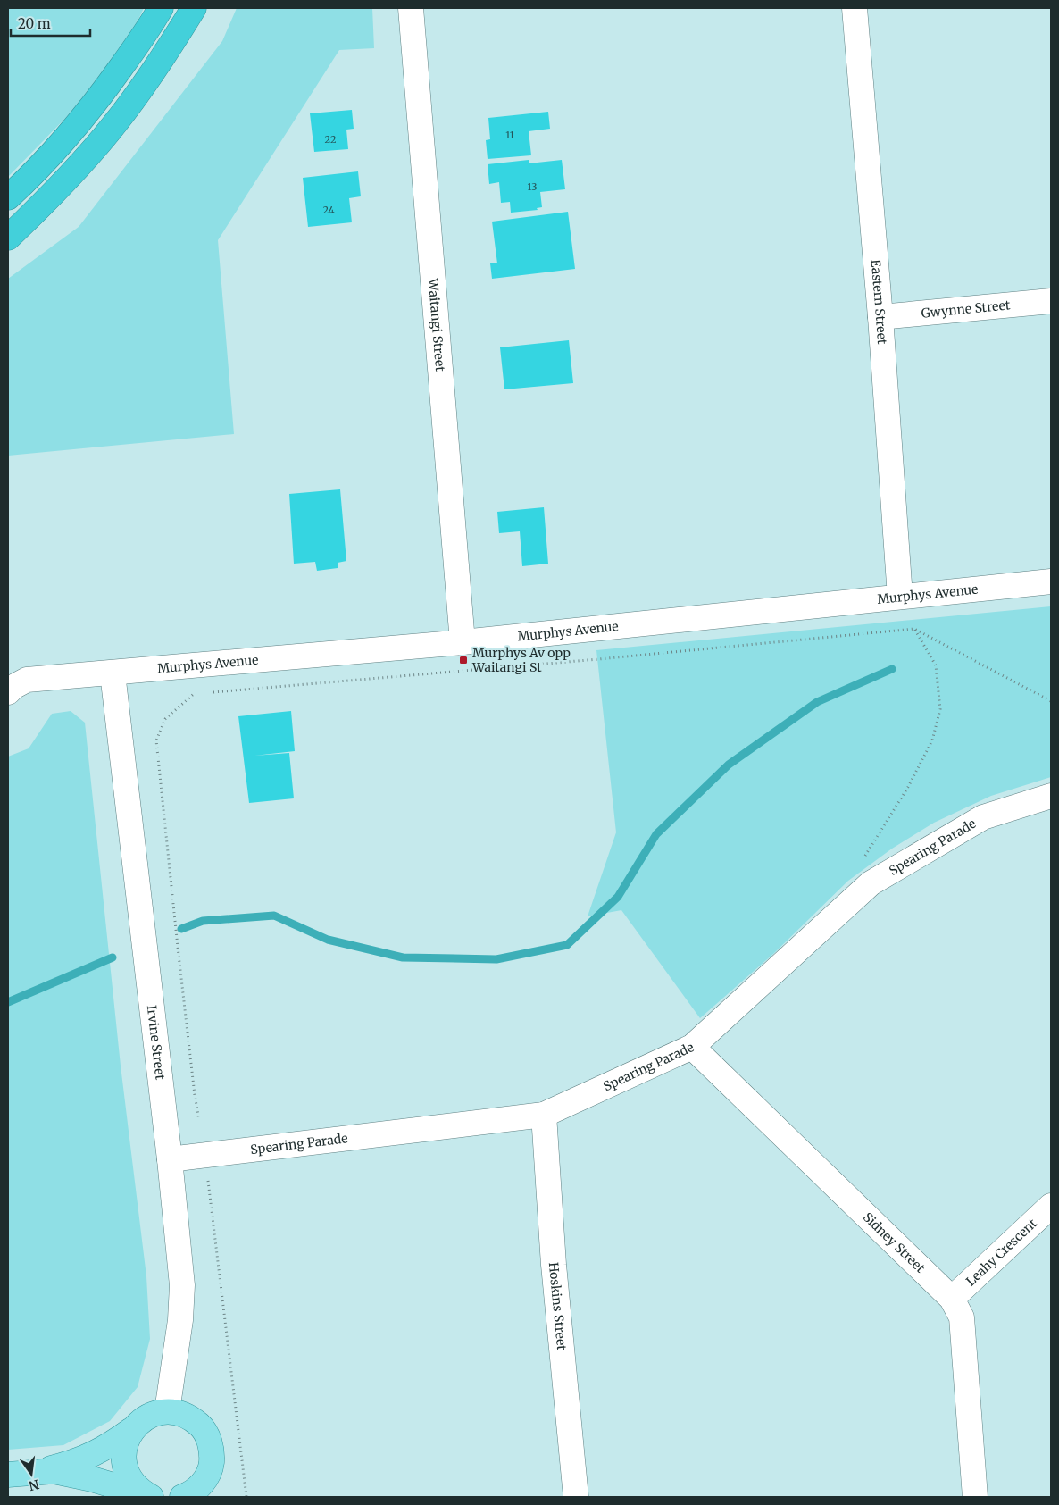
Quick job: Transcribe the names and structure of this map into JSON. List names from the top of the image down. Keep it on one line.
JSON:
{"streets":{"street":["Eastern Street","Gwynne Street","Waitangi Street","Murphys Avenue","Spearing Parade","Irvine Street","Sidney Street","Leahy Crescent","Hoskins Street"]},"crossings":[["Eastern Street","Gwynne Street"],["Eastern Street","Murphys Avenue"],["Waitangi Street","Murphys Avenue"],["Murphys Avenue","Irvine Street"],["Spearing Parade","Irvine Street"],["Spearing Parade","Sidney Street"],["Spearing Parade","Hoskins Street"],["Sidney Street","Leahy Crescent"]],"places":{"transit":["Murphys Av opp Waitangi St"]},"house_numbers":["11","22","13","24"],"scale_bar":"20 m","north":"bottom"}
